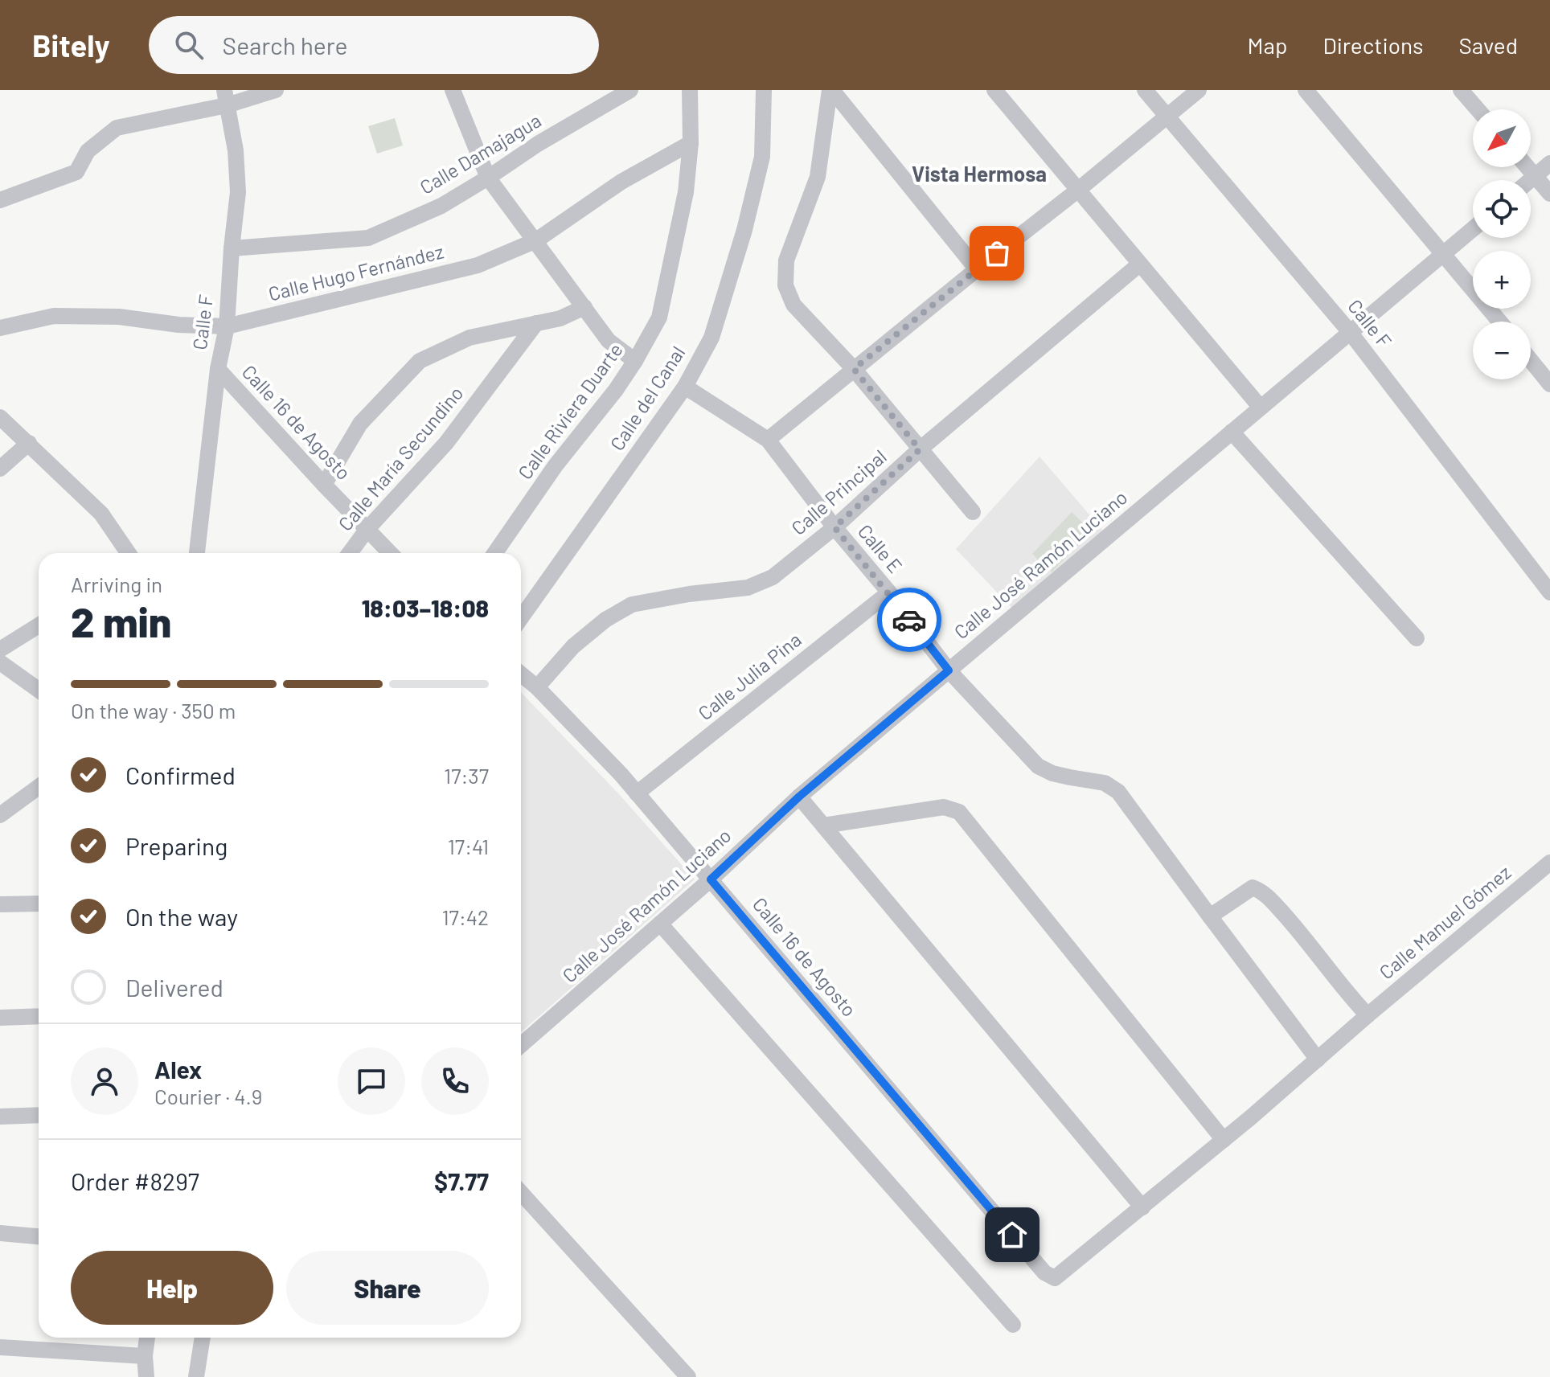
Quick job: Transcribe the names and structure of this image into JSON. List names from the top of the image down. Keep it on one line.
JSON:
{"streets":{"street":["Calle Damajagua","Calle Hugo Fernández","Calle F","Calle del Canal","Calle Riviera Duarte","Calle 16 de Agosto","Calle María Secundino","Calle Principal","Calle E","Calle José Ramón Luciano","Calle Julia Pina","Calle Manuel Gómez"]},"crossings":[["Calle Damajagua","Calle F"],["Calle Hugo Fernández","Calle F"],["Calle Hugo Fernández","Calle Riviera Duarte"],["Calle F","Calle 16 de Agosto"],["Calle F","Calle José Ramón Luciano"],["Calle del Canal","Calle E"],["Calle 16 de Agosto","Calle María Secundino"],["Calle 16 de Agosto","Calle Principal"],["Calle 16 de Agosto","Calle José Ramón Luciano"],["Calle 16 de Agosto","Calle Julia Pina"],["Calle 16 de Agosto","Calle Manuel Gómez"],["Calle Principal","Calle E"],["Calle E","Calle José Ramón Luciano"],["Calle E","Calle Julia Pina"],["Calle E","Calle Manuel Gómez"]],"districts":["Vista Hermosa"],"north":"bottom left","page":{"header":"Bitely","search":"Search here","nav":["Map","Directions","Saved"],"map_buttons":["+","−"],"heading":["2 min","Arriving in","18:03–18:08"],"panel":["Alex","Courier · 4.9","Order #8297","$7.77"],"bar":"On the way · 350 m","list":[["Confirmed","17:37"],["Preparing","17:41"],["On the way","17:42"],"Delivered"],"buttons":["Help","Share"]}}
